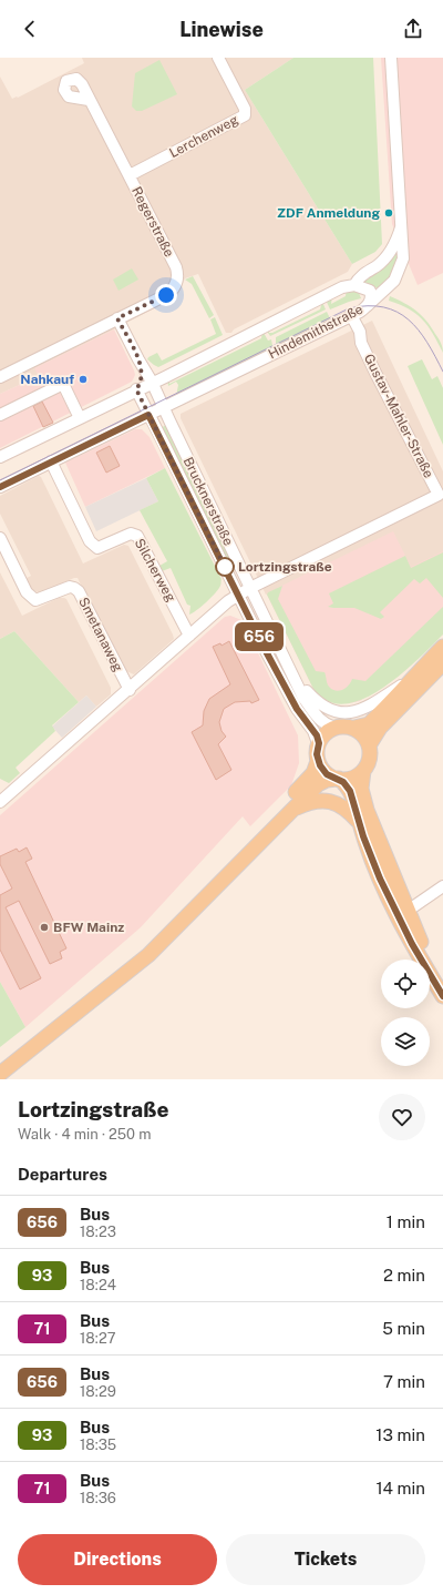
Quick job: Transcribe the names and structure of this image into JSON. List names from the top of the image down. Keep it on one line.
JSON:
{"streets":{"street":["Lerchenweg","Regerstraße","Hindemithstraße","Gustav-Mahler-Straße","Brucknerstraße","Silcherweg","Smetanaweg"]},"crossings":[["Lerchenweg","Regerstraße"],["Hindemithstraße","Gustav-Mahler-Straße"],["Hindemithstraße","Brucknerstraße"],["Hindemithstraße","Silcherweg"],["Gustav-Mahler-Straße","Brucknerstraße"]],"places":["ZDF Anmeldung","Nahkauf","Lortzingstraße","BFW Mainz"],"lines":["bus line 656"],"page":{"header":"Linewise","on_map":"656","heading":[["Lortzingstraße","Walk · 4 min · 250 m"],"Departures"],"list":[{"mark":"656","name":"Bus","note":"18:23","value":"1 min"},{"mark":"93","name":"Bus","note":"18:24","value":"2 min"},{"mark":"71","name":"Bus","note":"18:27","value":"5 min"},{"mark":"656","name":"Bus","note":"18:29","value":"7 min"},{"mark":"93","name":"Bus","note":"18:35","value":"13 min"},{"mark":"71","name":"Bus","note":"18:36","value":"14 min"}],"buttons":["Directions","Tickets"]}}
